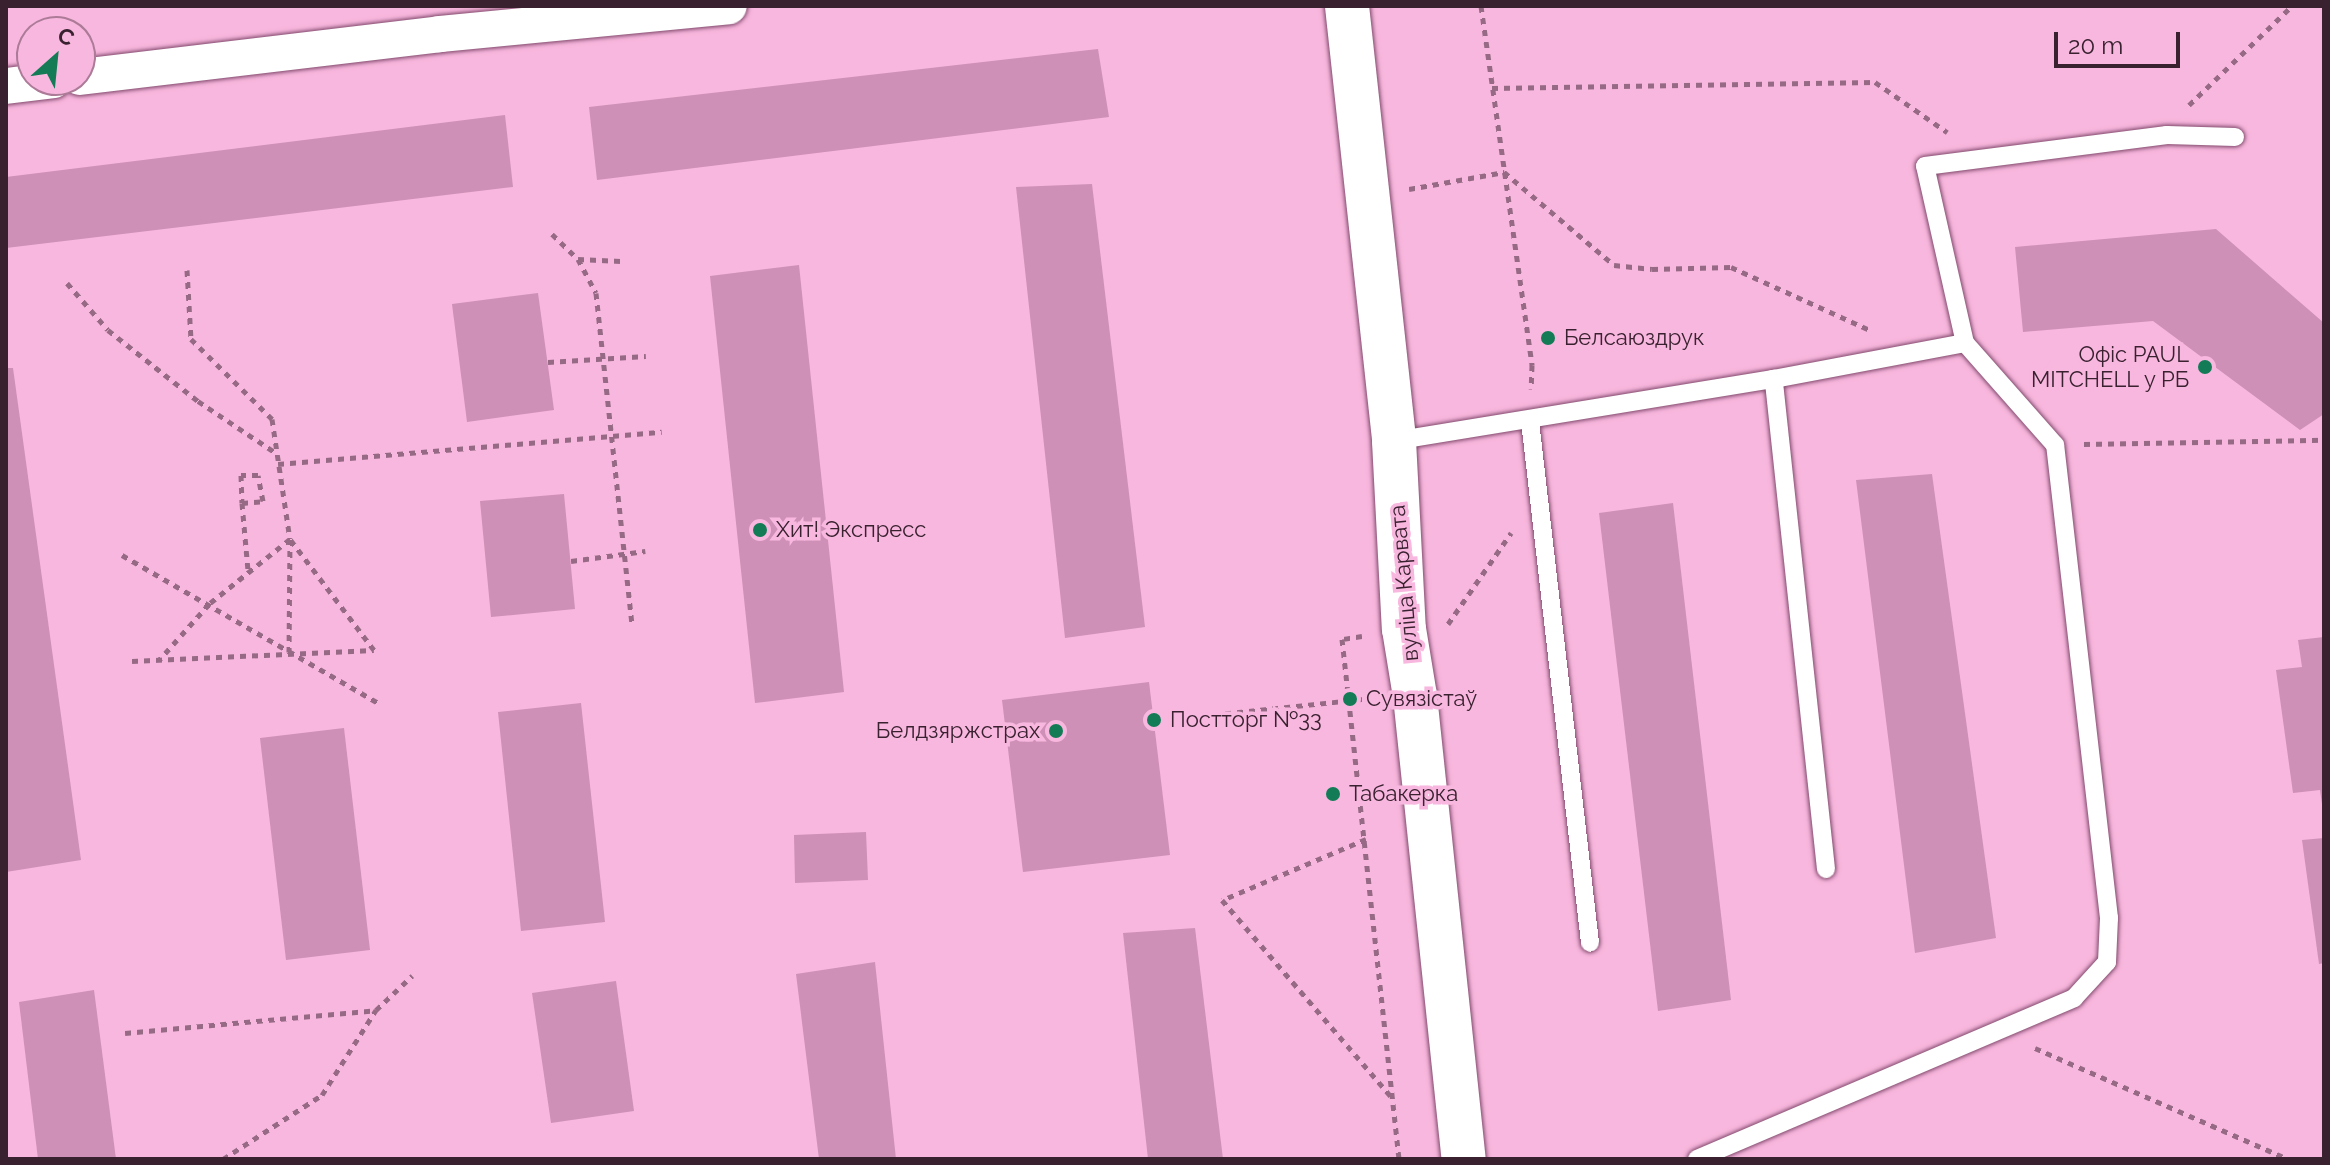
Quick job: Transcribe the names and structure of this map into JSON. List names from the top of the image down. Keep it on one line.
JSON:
{"streets":{"street":["вуліца Карвата"]},"places":["Белсаюздрук","Офіс PAUL MITCHELL у РБ","Хит! Экспресс","Сувязістаў","Постторг №33","Белдзяржстрах","Табакерка"],"scale_bar":"20 m","north":"top right"}
